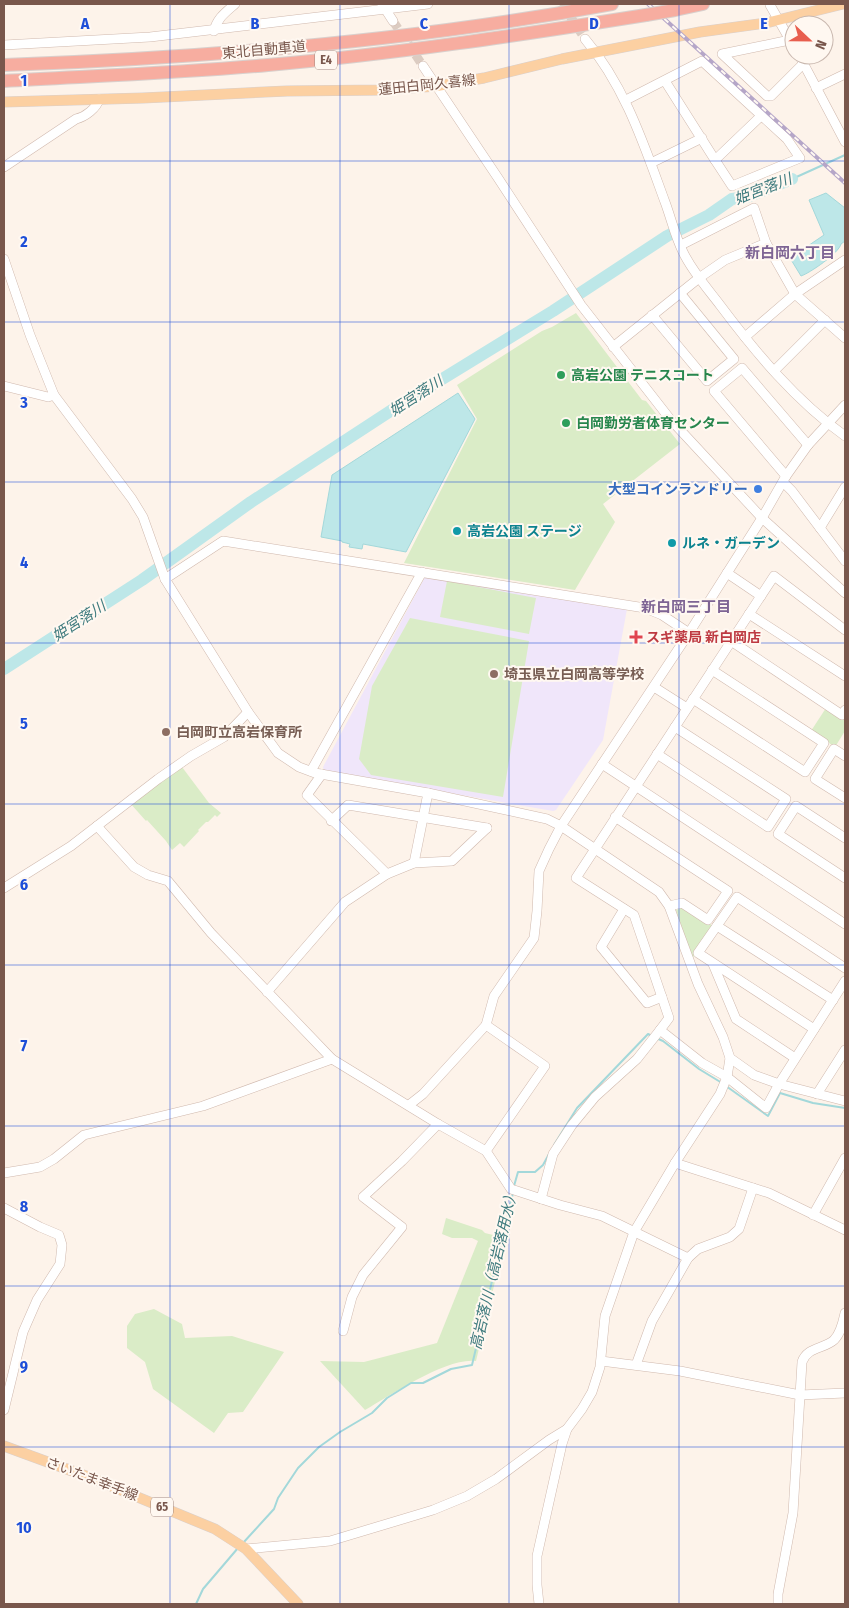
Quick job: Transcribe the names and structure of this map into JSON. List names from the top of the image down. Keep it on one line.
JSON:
{"streets":{"highway":["東北自動車道","E4"],"main road":["蓮田白岡久喜線","さいたま幸手線","65"]},"districts":["新白岡六丁目","新白岡三丁目"],"water":["姫宮落川","高岩落川（高岩落用水）"],"places":{"other":["高岩公園 テニスコート","白岡勤労者体育センター","大型コインランドリー","高岩公園 ステージ","ルネ・ガーデン","埼玉県立白岡高等学校","白岡町立高岩保育所"],"health":["スギ薬局 新白岡店"]},"north":"right","grid":{"columns":["A","B","C","D","E"],"rows":["1","2","3","4","5","6","7","8","9","10"]}}
